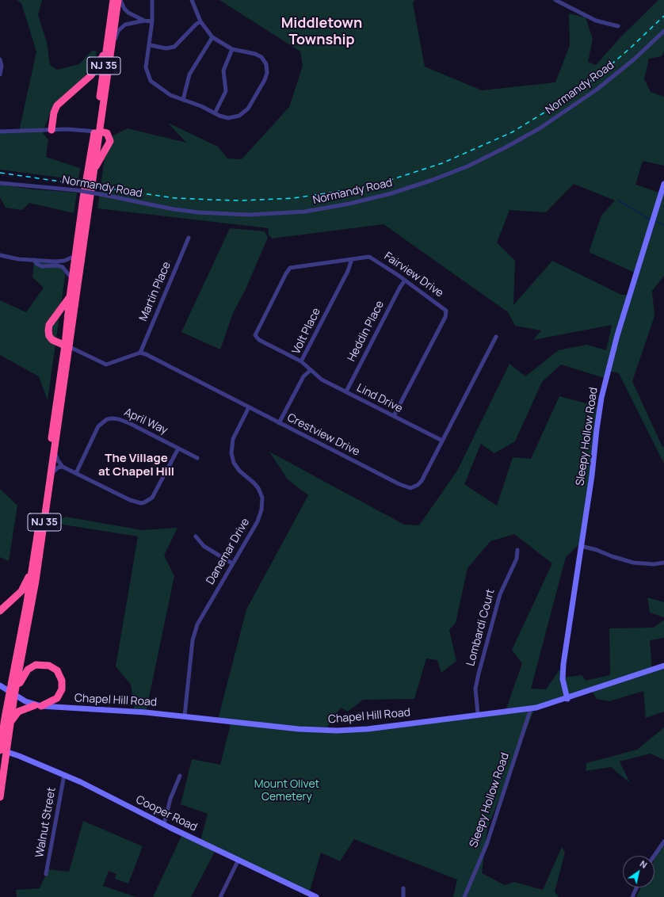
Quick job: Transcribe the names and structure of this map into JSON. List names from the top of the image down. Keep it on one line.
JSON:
{"streets":{"highway":["NJ 35"],"street":["Normandy Road","Fairview Drive","Martin Place","Volt Place","Heddin Place","Lind Drive","April Way","Crestview Drive","Sleepy Hollow Road","Danemar Drive","Lombardi Court","Chapel Hill Road","Cooper Road","Walnut Street"]},"crossings":[["NJ 35","Chapel Hill Road"],["NJ 35","Cooper Road"],["Fairview Drive","Volt Place"],["Fairview Drive","Heddin Place"],["Fairview Drive","Lind Drive"],["Martin Place","Crestview Drive"],["Volt Place","Lind Drive"],["Volt Place","Crestview Drive"],["Heddin Place","Lind Drive"],["Lind Drive","Crestview Drive"],["Crestview Drive","Danemar Drive"],["Sleepy Hollow Road","Chapel Hill Road"],["Danemar Drive","Chapel Hill Road"],["Lombardi Court","Chapel Hill Road"],["Cooper Road","Walnut Street"]],"districts":["Middletown Township","The Village at Chapel Hill"],"parks":["Mount Olivet Cemetery"],"north":"top right"}
